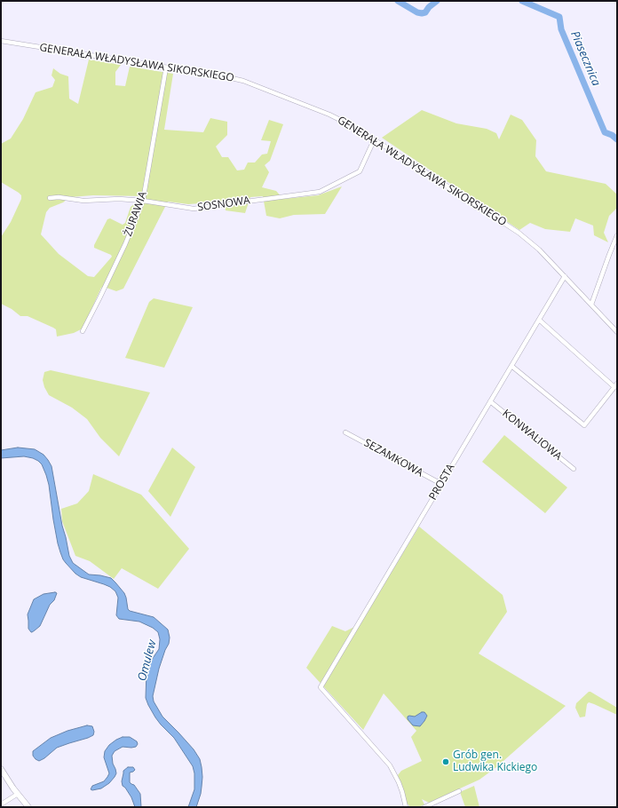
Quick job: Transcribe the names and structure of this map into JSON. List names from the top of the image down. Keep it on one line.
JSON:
{"streets":{"street":["GENERAŁA WŁADYSŁAWA SIKORSKIEGO","SOSNOWA","ŻURAWIA","KONWALIOWA","SEZAMKOWA","PROSTA"]},"crossings":[["GENERAŁA WŁADYSŁAWA SIKORSKIEGO","SOSNOWA"],["GENERAŁA WŁADYSŁAWA SIKORSKIEGO","ŻURAWIA"],["GENERAŁA WŁADYSŁAWA SIKORSKIEGO","PROSTA"],["SOSNOWA","ŻURAWIA"],["KONWALIOWA","PROSTA"],["SEZAMKOWA","PROSTA"]],"water":["Piasecznica","Omulew"],"places":["Grób gen. Ludwika Kickiego"]}
